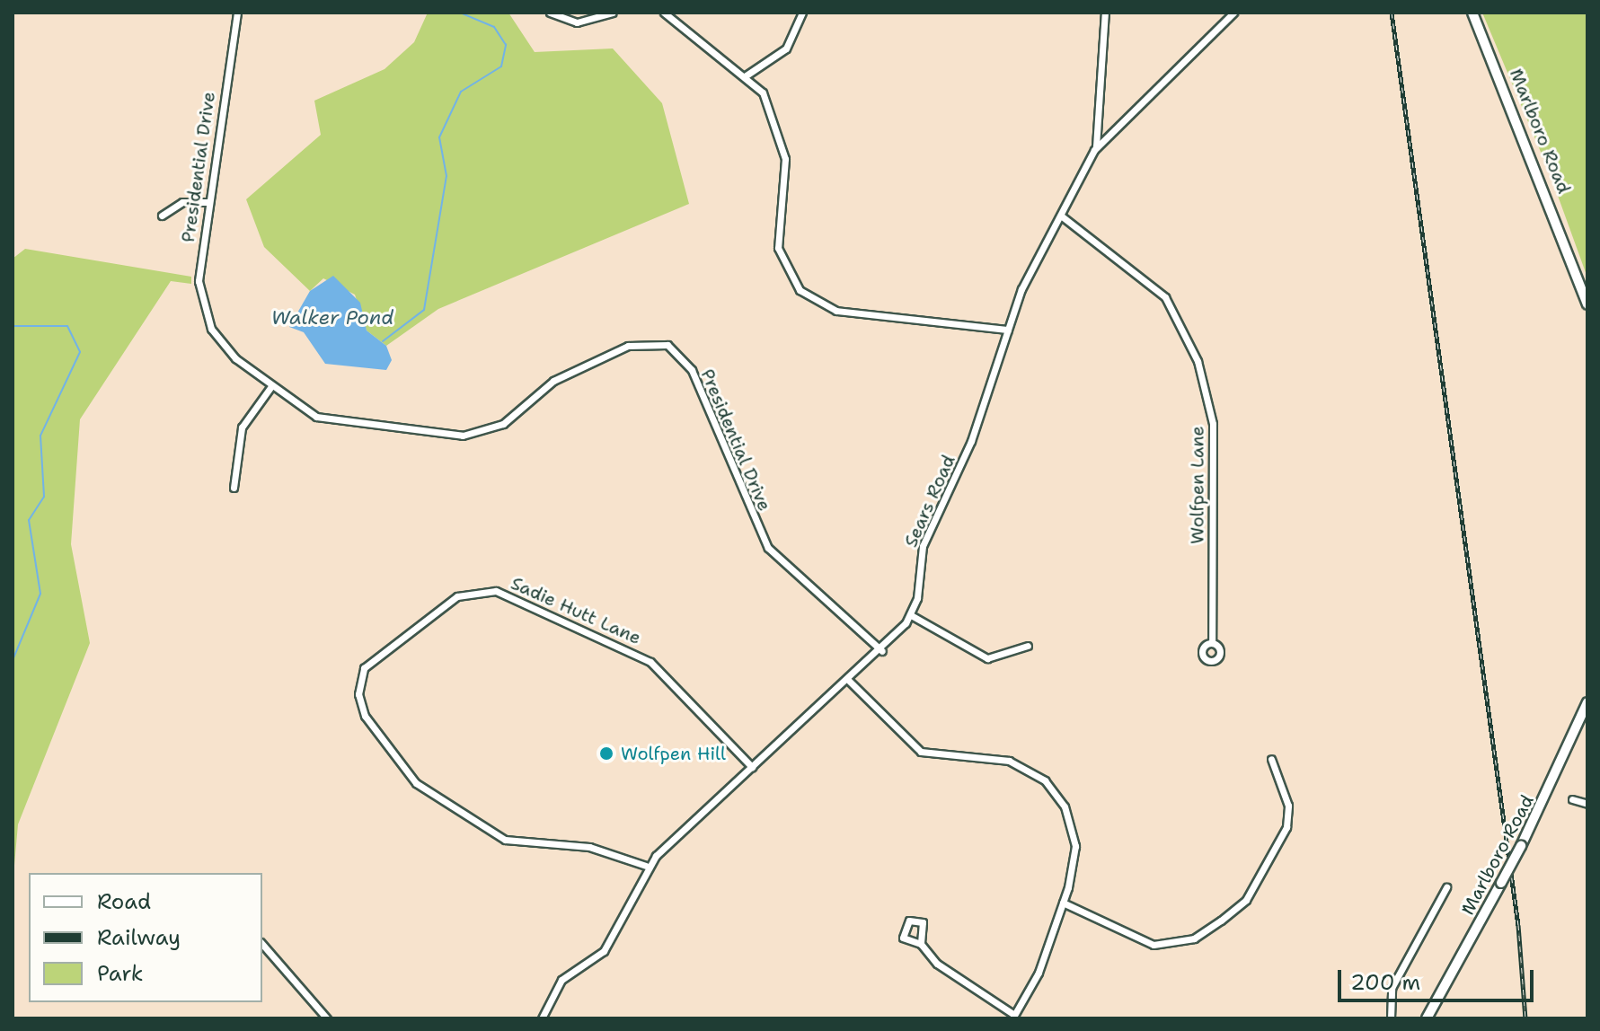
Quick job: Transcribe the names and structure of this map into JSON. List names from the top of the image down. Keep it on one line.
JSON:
{"streets":{"main road":["Marlboro Road"],"street":["Presidential Drive","Wolfpen Lane","Sears Road","Sadie Hutt Lane"]},"crossings":[["Presidential Drive","Sears Road"],["Wolfpen Lane","Sears Road"],["Sears Road","Sadie Hutt Lane"]],"water":["Walker Pond"],"places":["Wolfpen Hill"],"legend":["Road","Railway","Park"],"scale_bar":"200 m"}
